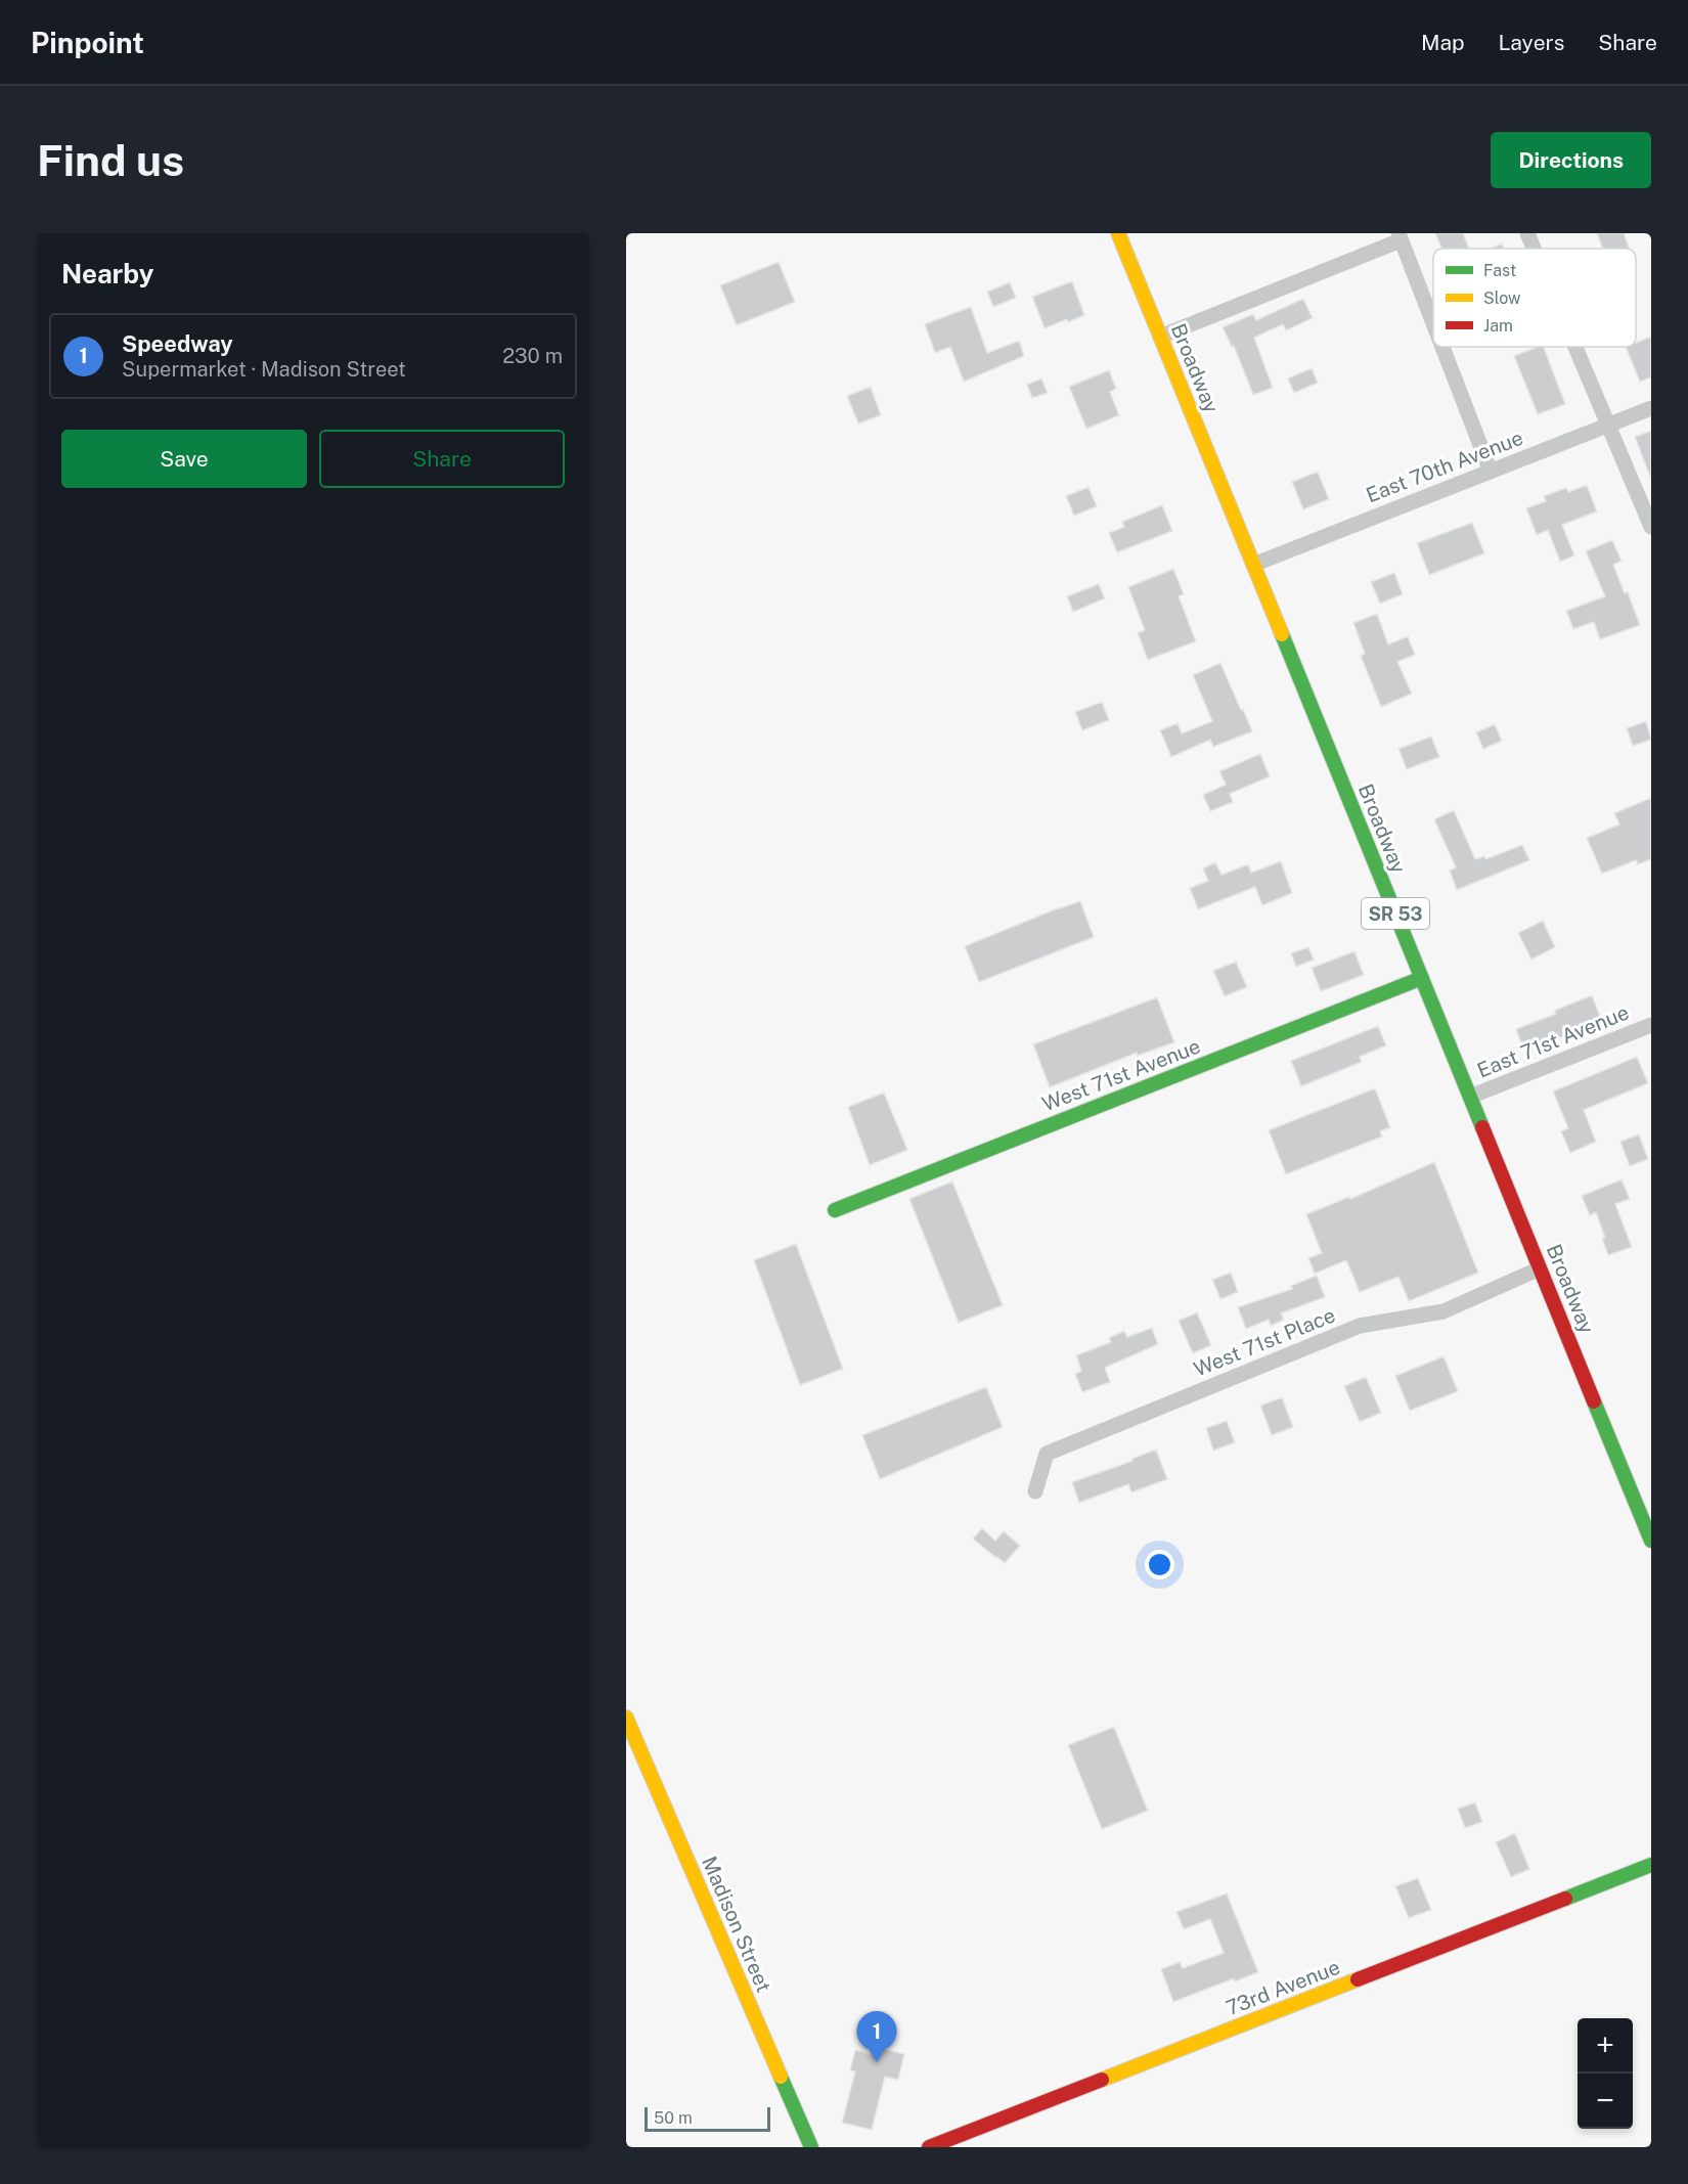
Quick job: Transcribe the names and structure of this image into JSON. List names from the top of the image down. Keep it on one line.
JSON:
{"streets":{"street":["Broadway","East 70th Avenue","SR 53","East 71st Avenue","West 71st Avenue","West 71st Place","Madison Street","73rd Avenue"]},"crossings":[["Broadway","East 70th Avenue"],["Broadway","East 71st Avenue"],["Broadway","West 71st Avenue"],["Broadway","West 71st Place"]],"legend":["Fast","Slow","Jam"],"scale_bar":"50 m","page":{"header":"Pinpoint","nav":["Map","Layers","Share"],"buttons":["Directions",["Save","Share"]],"title":"Find us","heading":"Nearby","list":[{"mark":"1","name":"Speedway","note":"Supermarket · Madison Street","value":"230 m"}],"pins":"1","map_buttons":["+","−"],"scale":"50 m"}}
